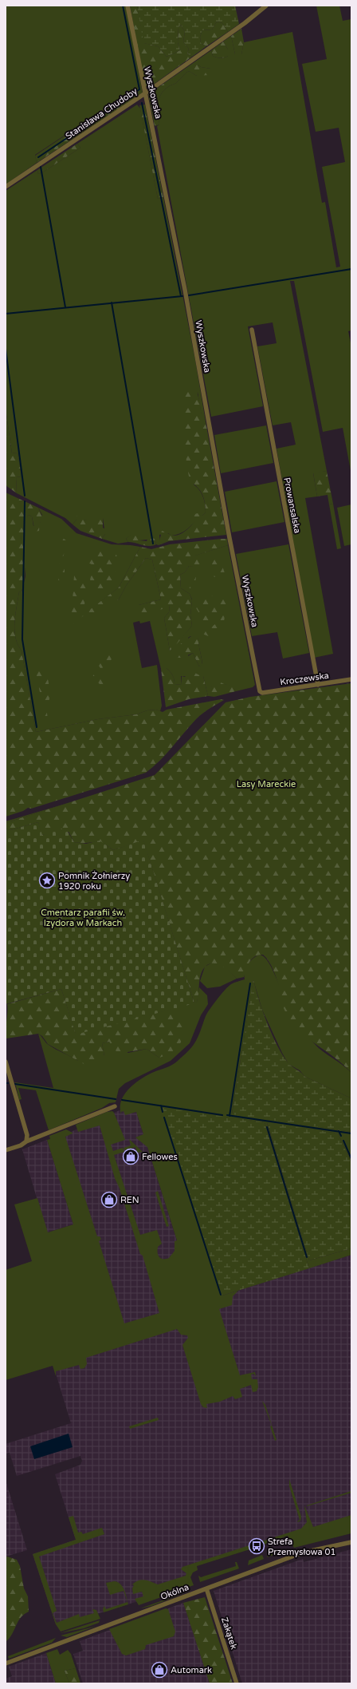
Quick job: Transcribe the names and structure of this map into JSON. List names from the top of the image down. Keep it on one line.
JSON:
{"streets":{"street":["Wyszkowska","Stanisława Chudoby","Prowansalska","Kroczewska","Okólna","Zakątek"]},"crossings":[["Wyszkowska","Stanisława Chudoby"],["Wyszkowska","Kroczewska"],["Prowansalska","Kroczewska"],["Okólna","Zakątek"]],"parks":["Lasy Mareckie","Cmentarz parafii św. Izydora w Markach"],"places":{"place":["Pomnik Żołnierzy 1920 roku"],"shop":["Fellowes","REN","Automark"],"bus stop":["Strefa Przemysłowa 01"]}}
